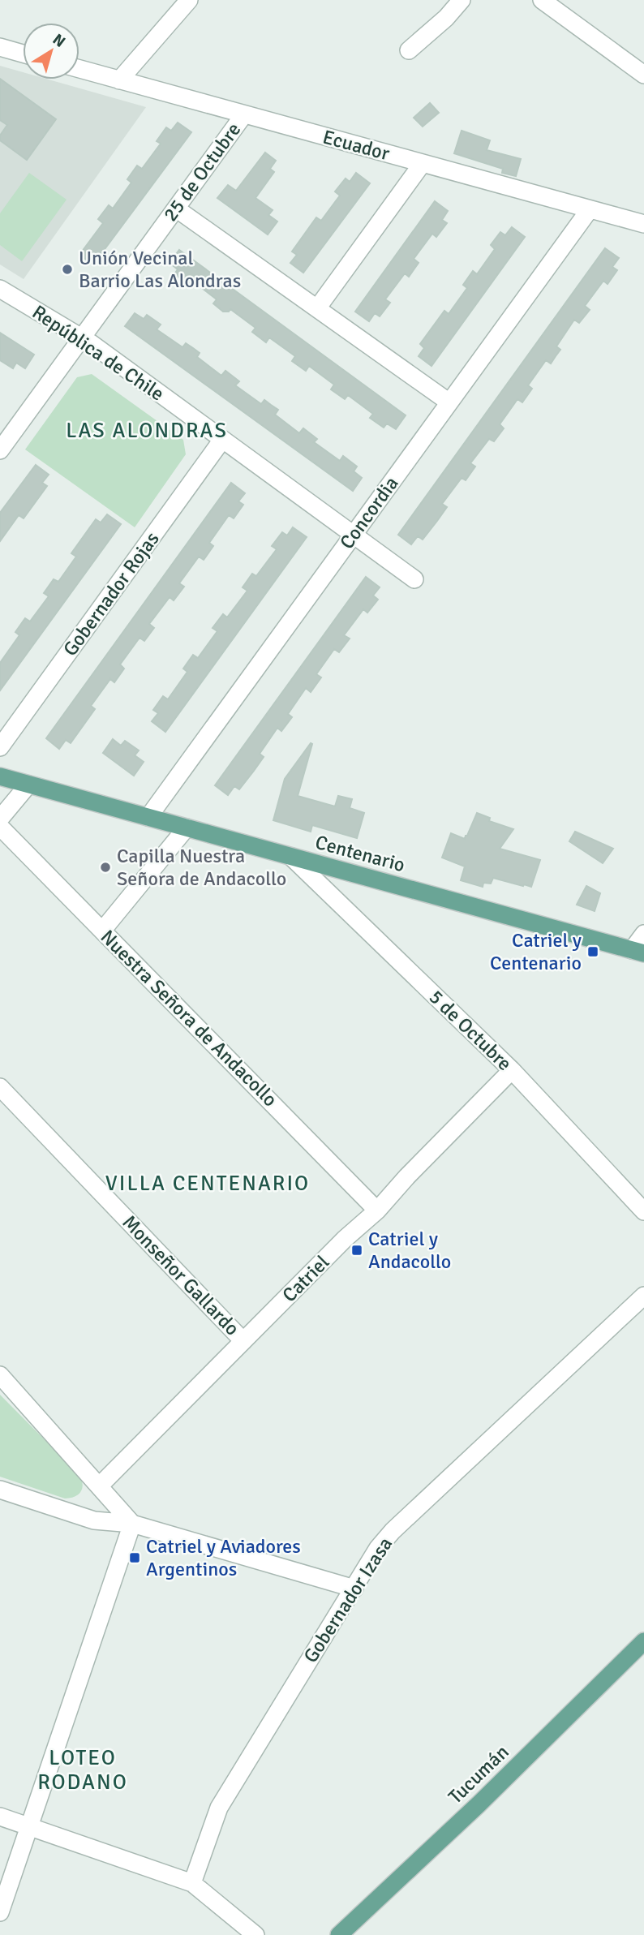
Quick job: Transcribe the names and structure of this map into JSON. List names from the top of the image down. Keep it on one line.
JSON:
{"streets":{"main road":["Centenario","Tucumán"],"street":["Ecuador","25 de Octubre","República de Chile","Concordia","Gobernador Rojas","Nuestra Señora de Andacollo","5 de Octubre","Monseñor Gallardo","Catriel","Gobernador Izasa"]},"crossings":[["Ecuador","25 de Octubre"],["Ecuador","Concordia"],["25 de Octubre","República de Chile"],["República de Chile","Concordia"],["República de Chile","Gobernador Rojas"],["Concordia","Centenario"],["Centenario","5 de Octubre"],["Nuestra Señora de Andacollo","Catriel"],["5 de Octubre","Catriel"],["Monseñor Gallardo","Catriel"]],"districts":["LAS ALONDRAS","VILLA CENTENARIO","LOTEO RODANO"],"places":{"other":["Unión Vecinal Barrio Las Alondras","Capilla Nuestra Señora de Andacollo"],"transit":["Catriel y Centenario","Catriel y Andacollo","Catriel y Aviadores Argentinos"]},"north":"top right"}
